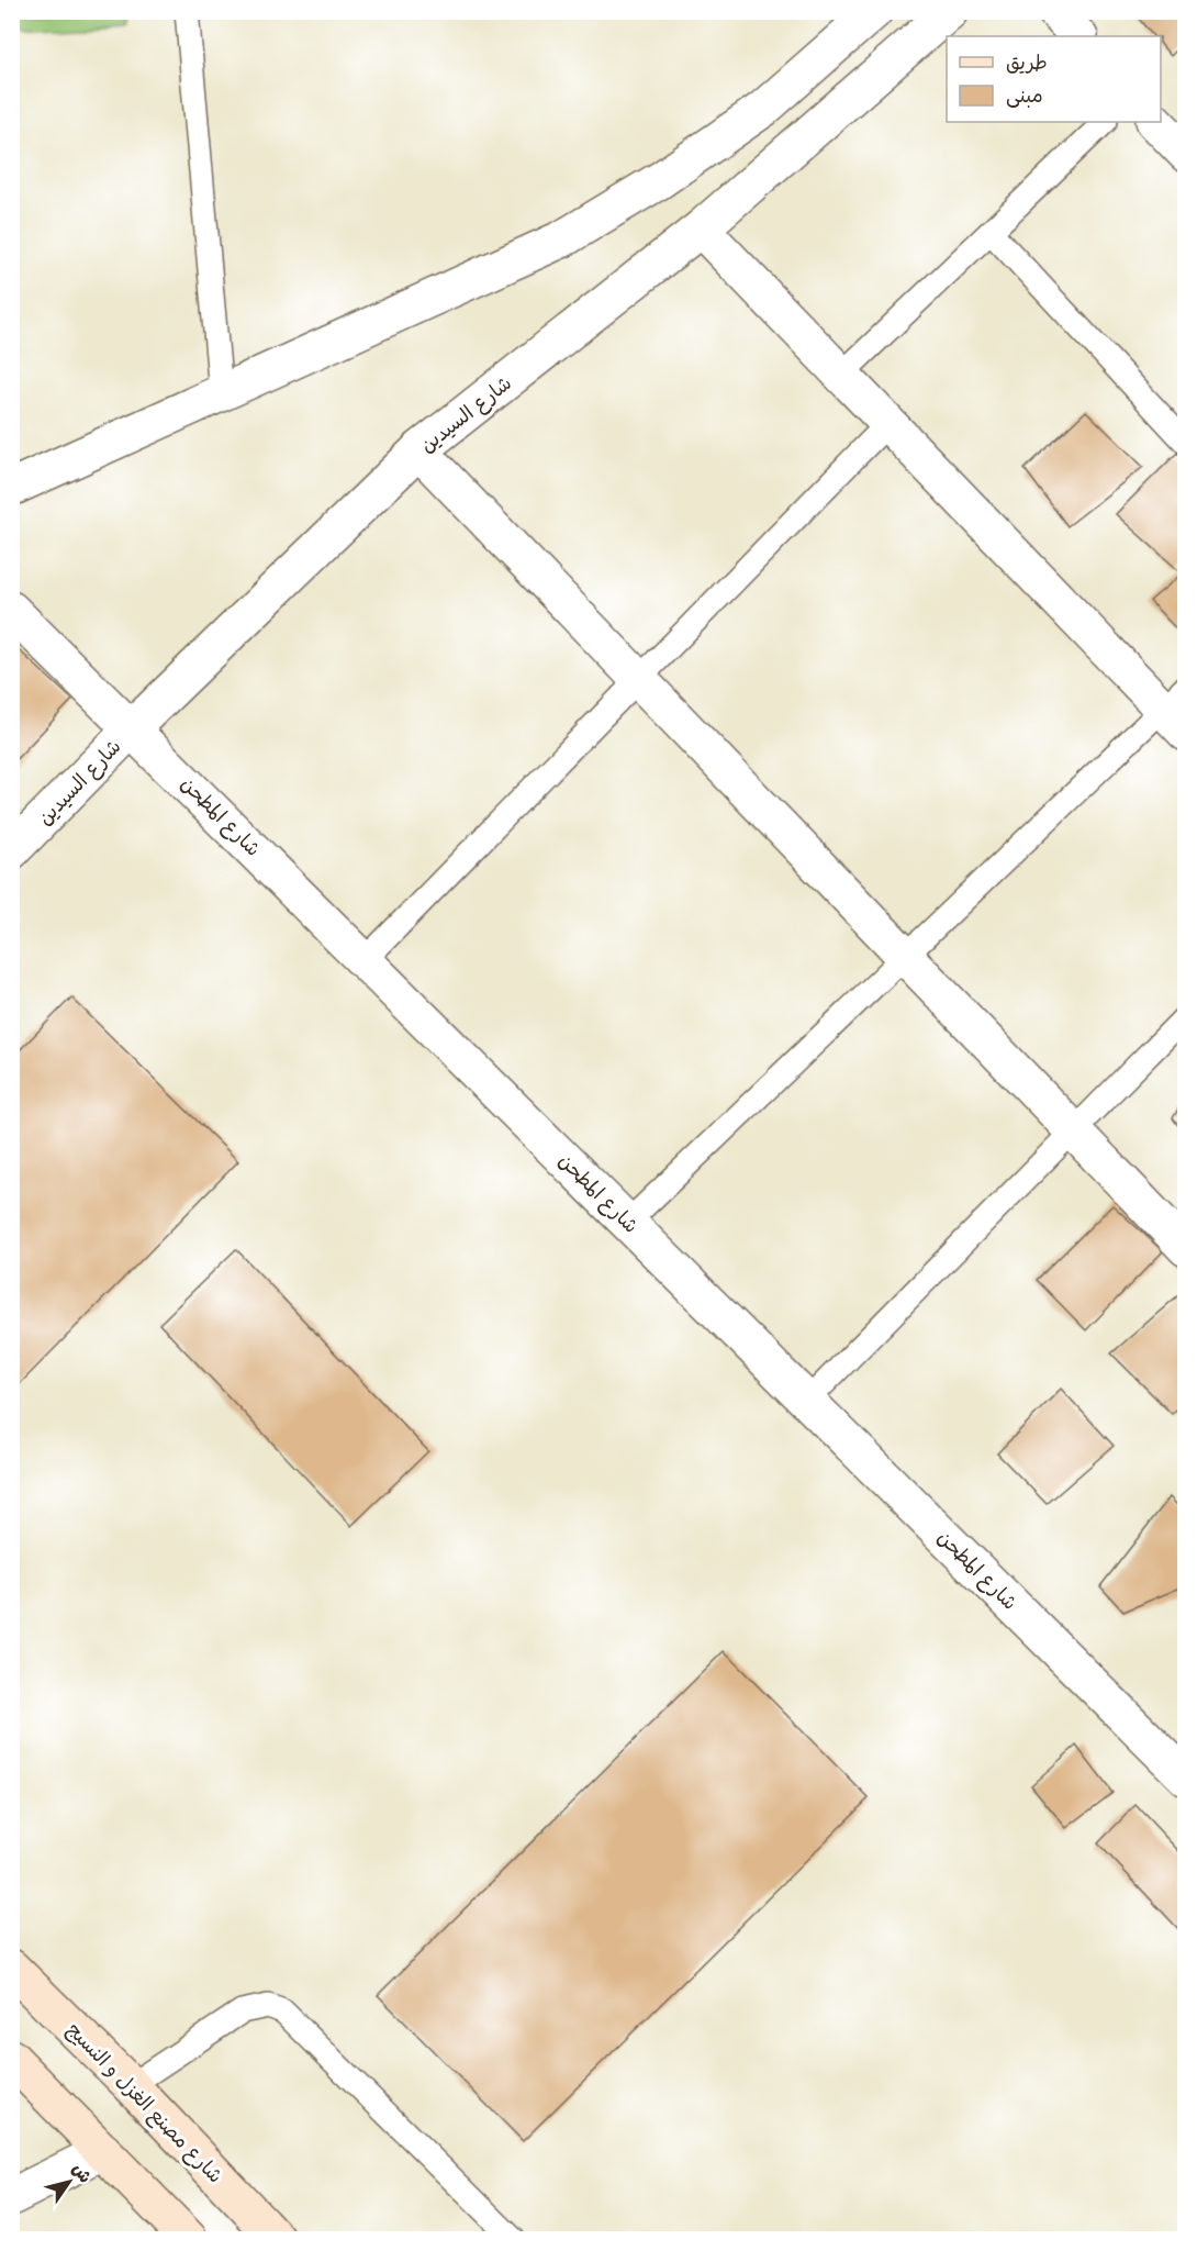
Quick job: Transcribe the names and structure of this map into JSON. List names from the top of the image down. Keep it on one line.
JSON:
{"streets":{"main road":["شارع مصنع الغزل و النسيج"],"street":["شارع السيدين","شارع المطحن"]},"crossings":[["شارع السيدين","شارع المطحن"]],"legend":["طريق","مبنى"],"north":"top right"}
